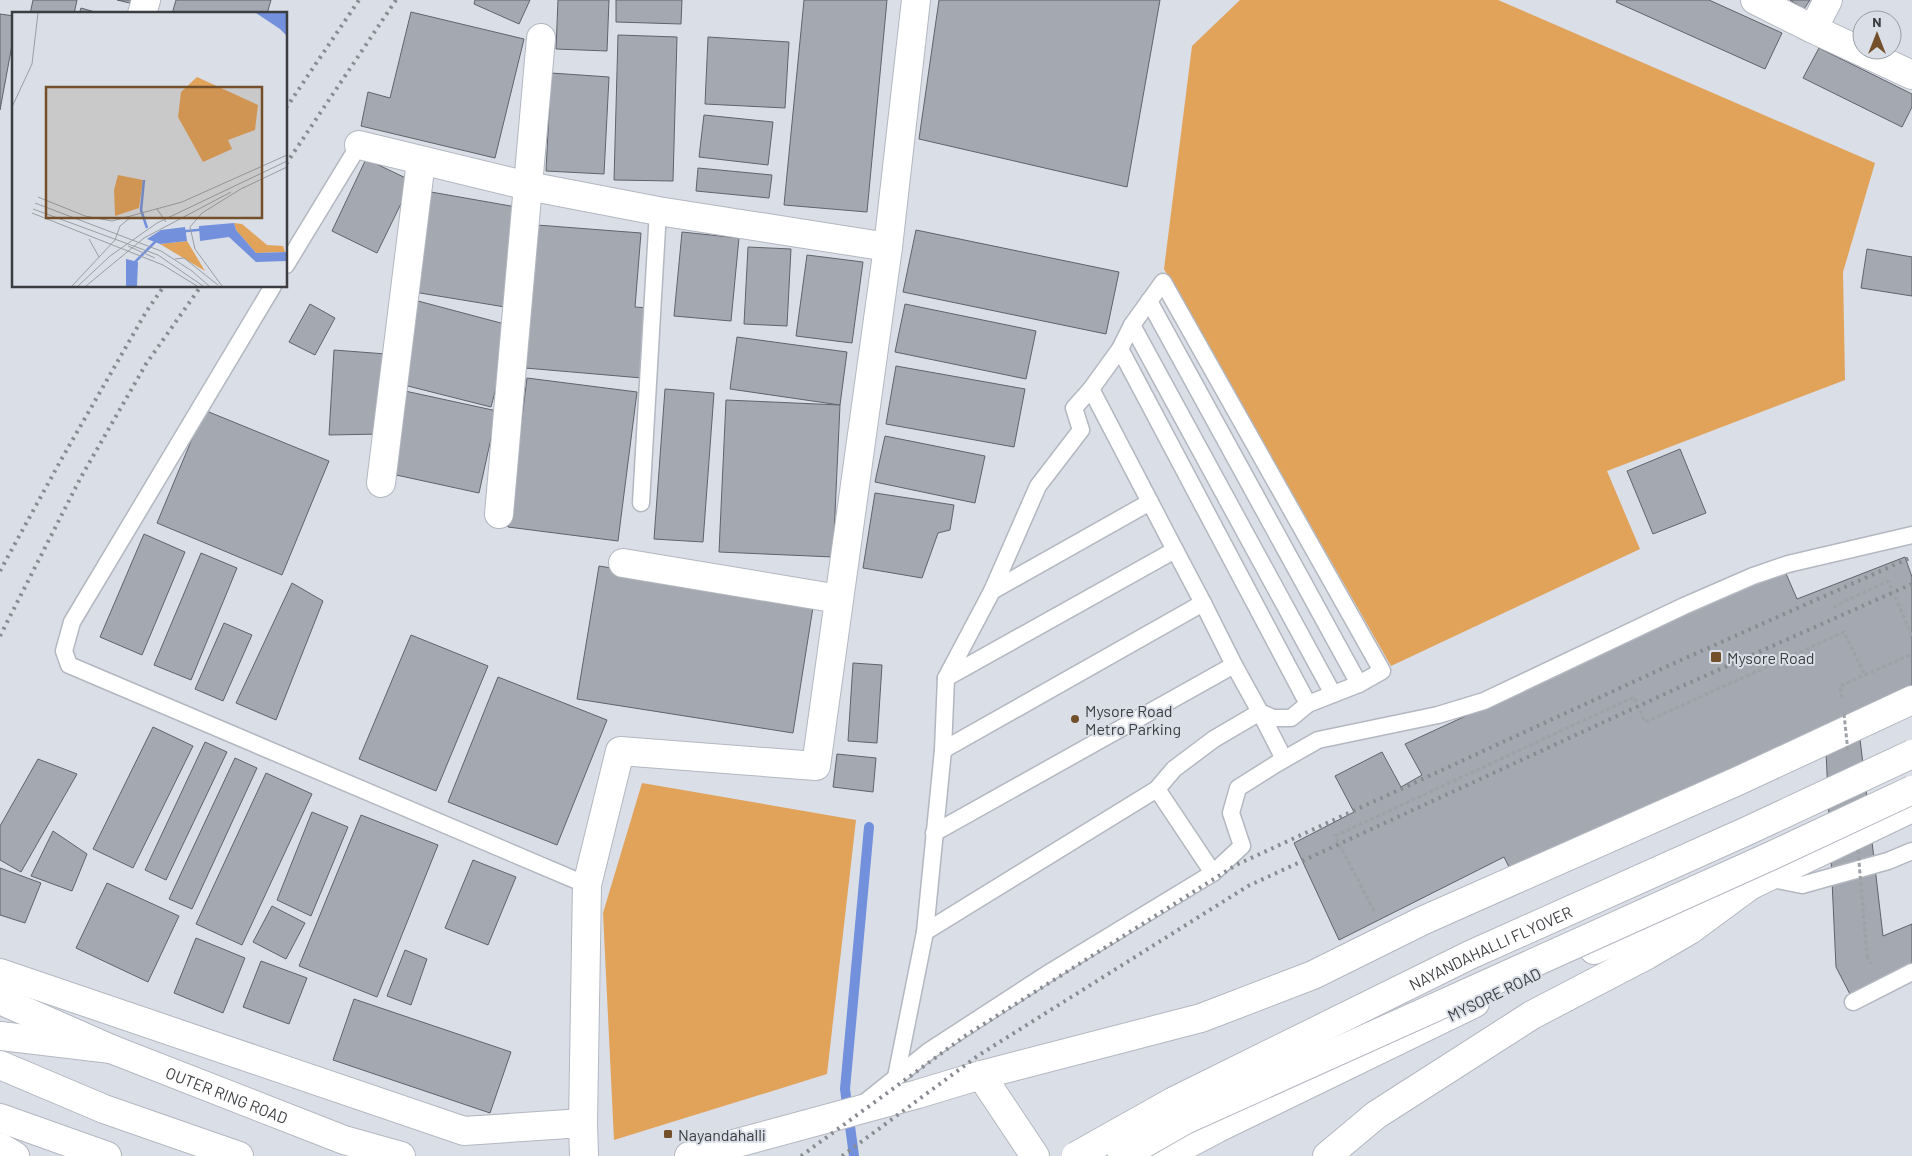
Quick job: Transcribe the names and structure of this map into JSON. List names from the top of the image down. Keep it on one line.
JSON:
{"streets":{"main road":["NAYANDAHALLI FLYOVER","MYSORE ROAD","OUTER RING ROAD"]},"places":{"transit":["Mysore Road","Nayandahalli"],"other":["Mysore Road Metro Parking"]},"north":"top"}
